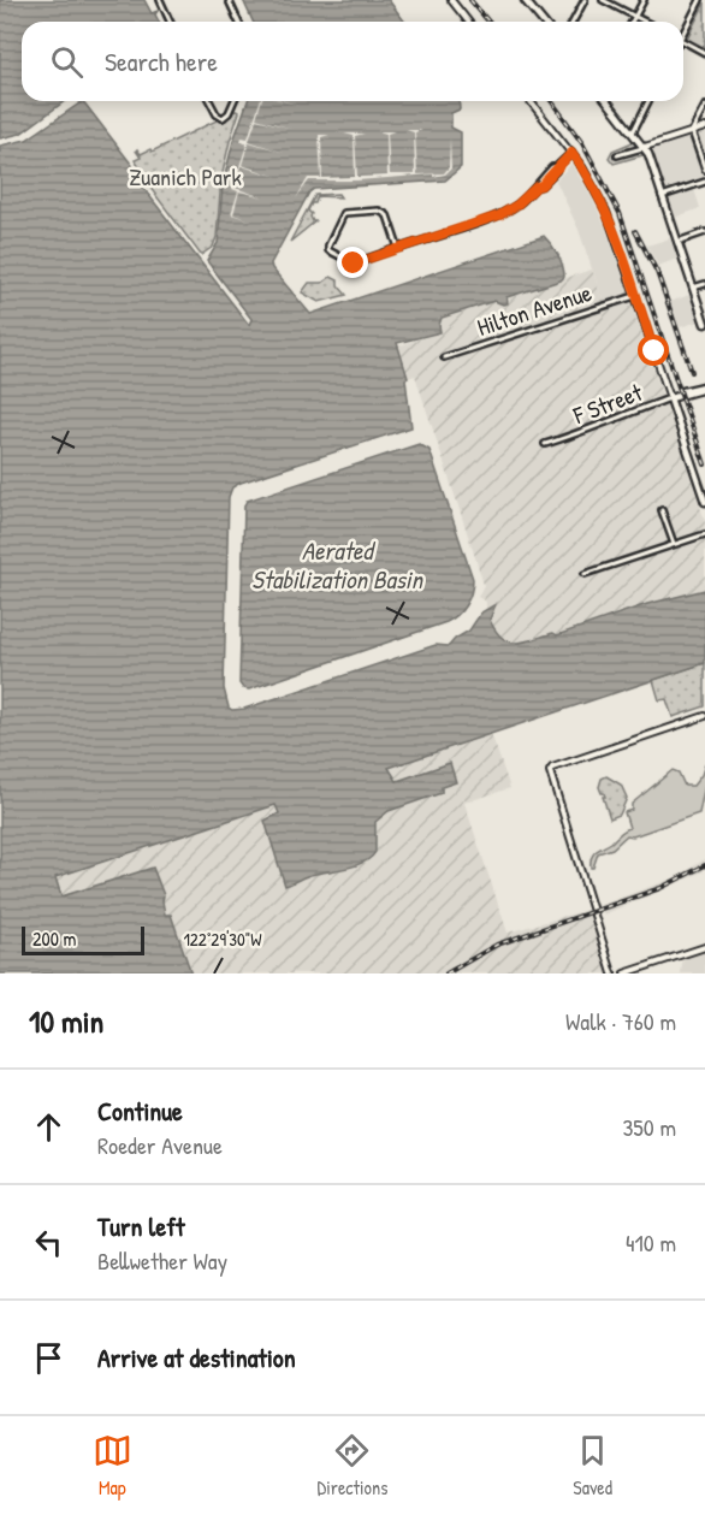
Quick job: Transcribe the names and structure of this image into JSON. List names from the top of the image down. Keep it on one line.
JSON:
{"streets":{"main road":["F Street"],"street":["Hilton Avenue"]},"water":["Aerated Stabilization Basin"],"parks":["Zuanich Park"],"scale_bar":"200 m","page":{"search":"Search here","scale":"200 m","heading":["10 min","Walk · 760 m"],"list":[["Continue","Roeder Avenue","350 m"],["Turn left","Bellwether Way","410 m"],"Arrive at destination"],"nav":["Map","Directions","Saved"]},"coordinates":["122°29'30\"W"]}
